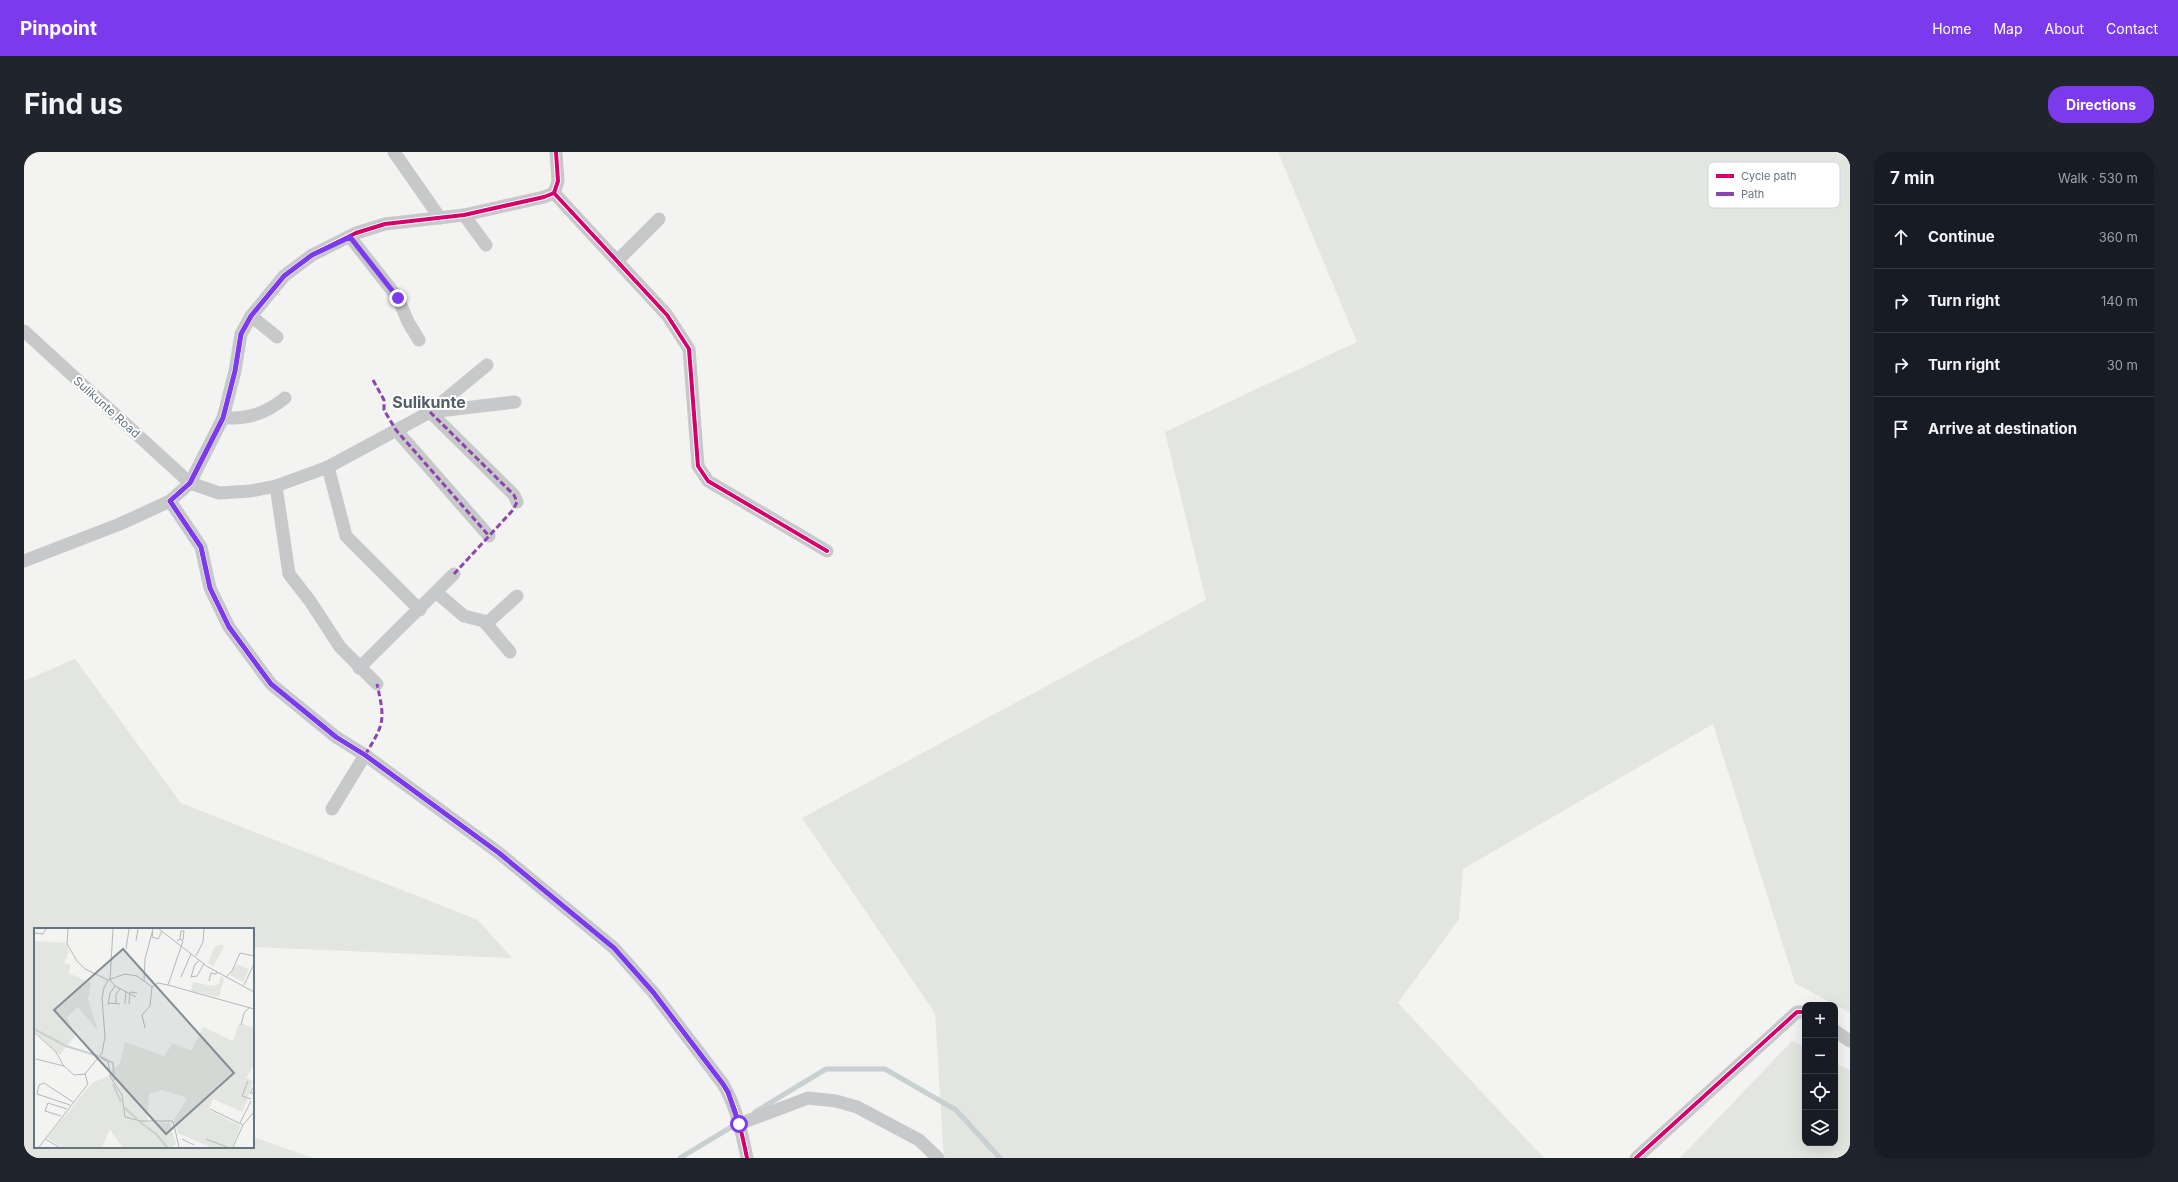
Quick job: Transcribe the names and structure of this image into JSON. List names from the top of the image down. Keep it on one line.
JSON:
{"streets":{"street":["Sulikunte Road"]},"districts":["Sulikunte"],"legend":["Cycle path","Path"],"page":{"header":"Pinpoint","nav":["Home","Map","About","Contact"],"buttons":"Directions","title":"Find us","heading":["7 min","Walk · 530 m"],"list":[["Continue","360 m"],["Turn right","140 m"],["Turn right","30 m"],"Arrive at destination"],"map_buttons":["+","−"]}}
